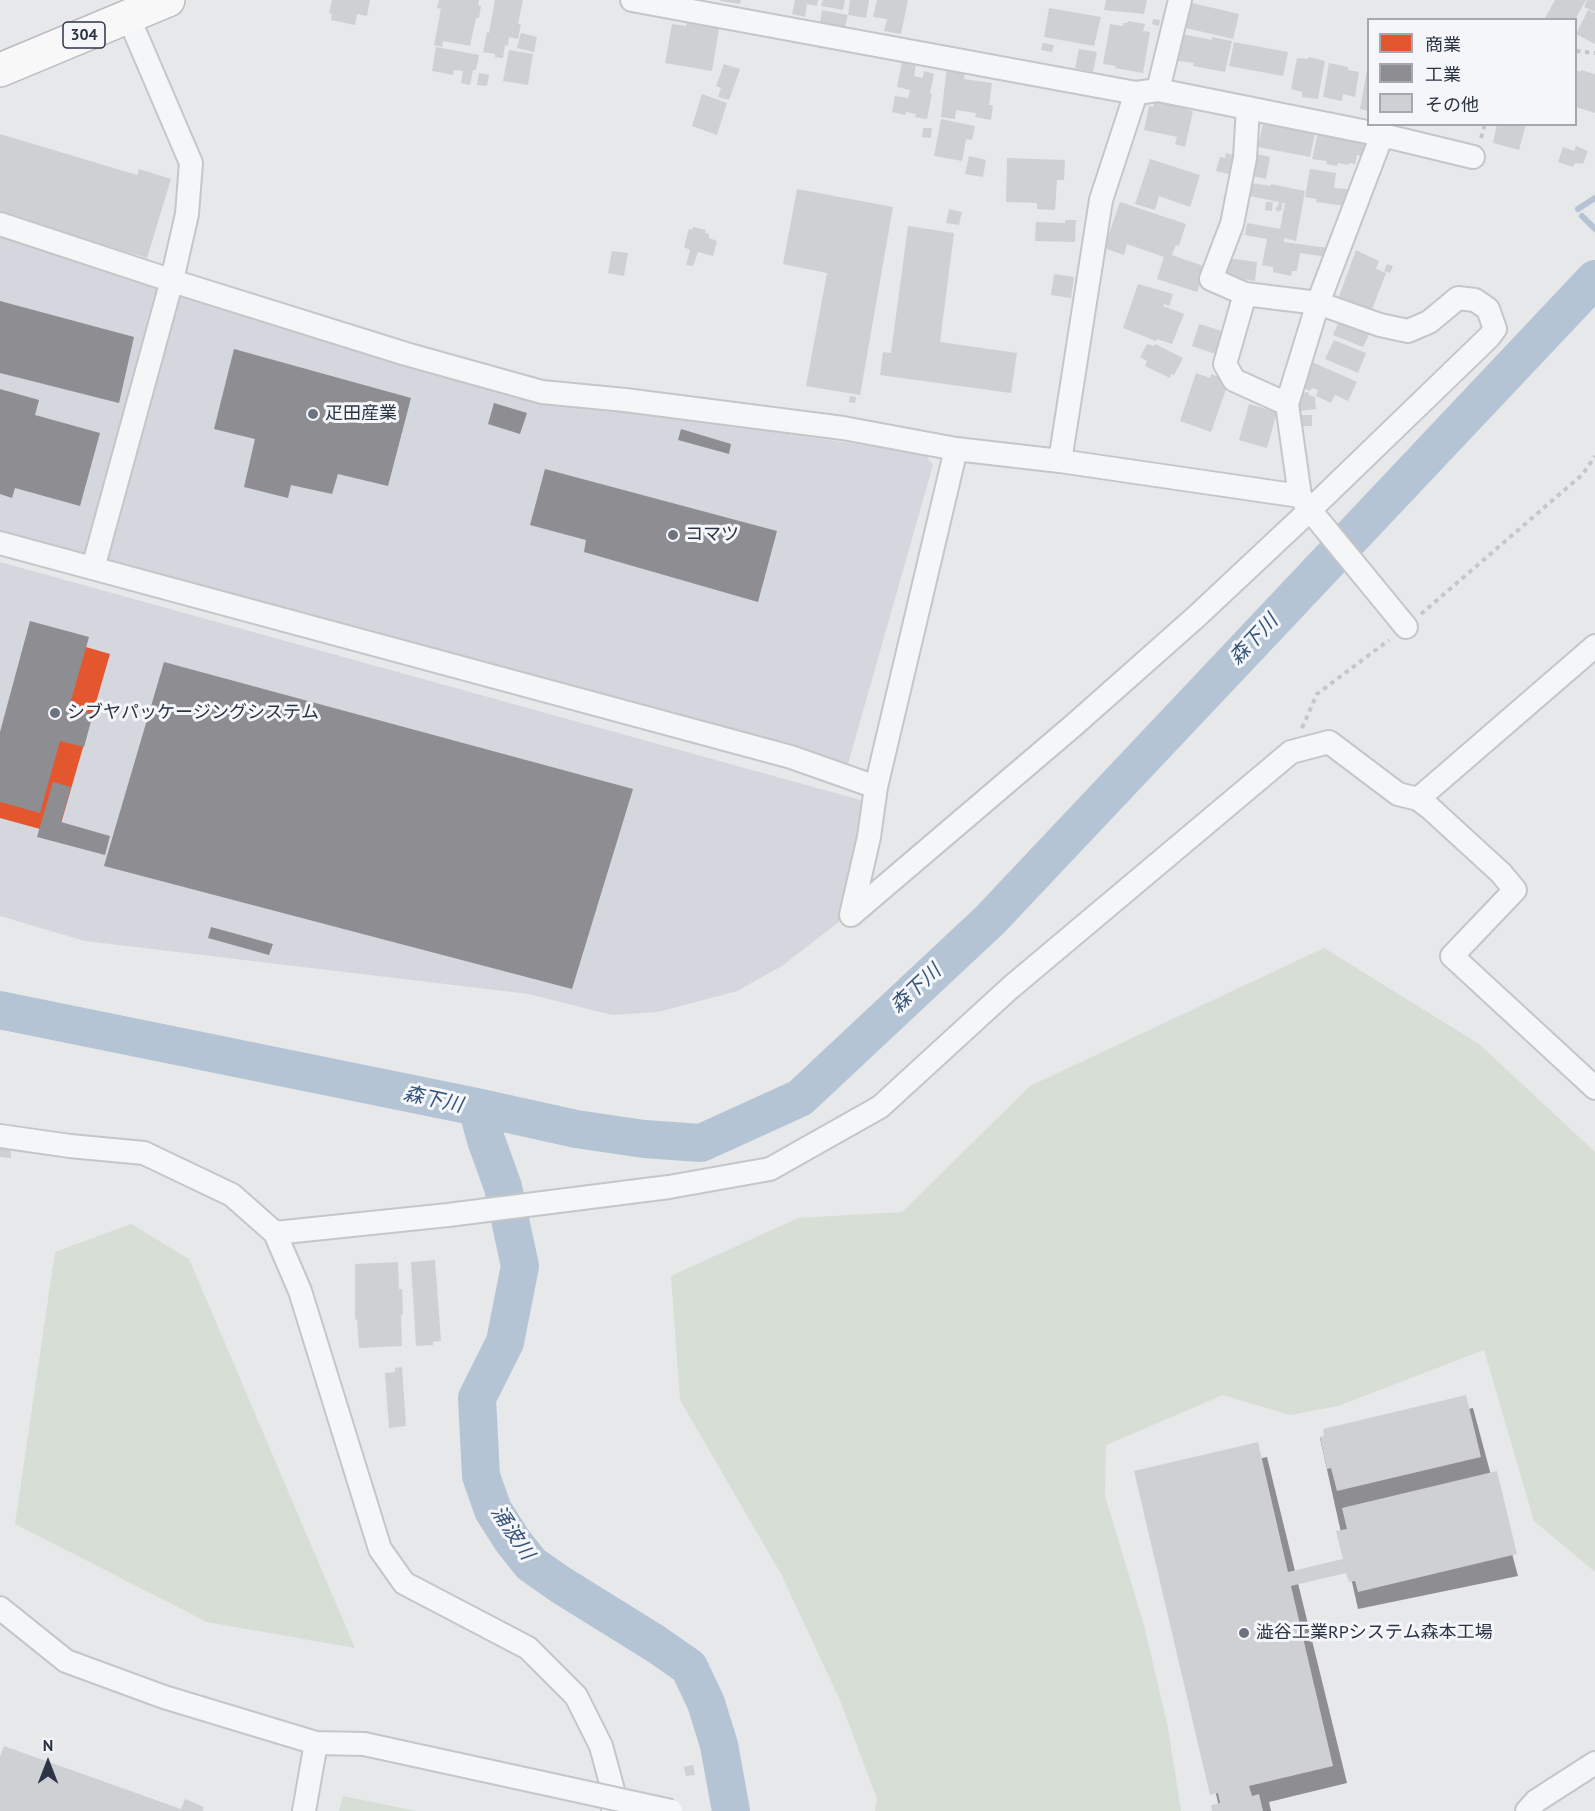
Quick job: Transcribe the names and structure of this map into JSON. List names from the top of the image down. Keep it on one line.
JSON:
{"streets":{"highway":["304"]},"water":["森下川","涌波川"],"places":["疋田産業","コマツ","シブヤパッケージングシステム","澁谷工業RPシステム森本工場"],"legend":["商業","工業","その他"],"north":"top"}
